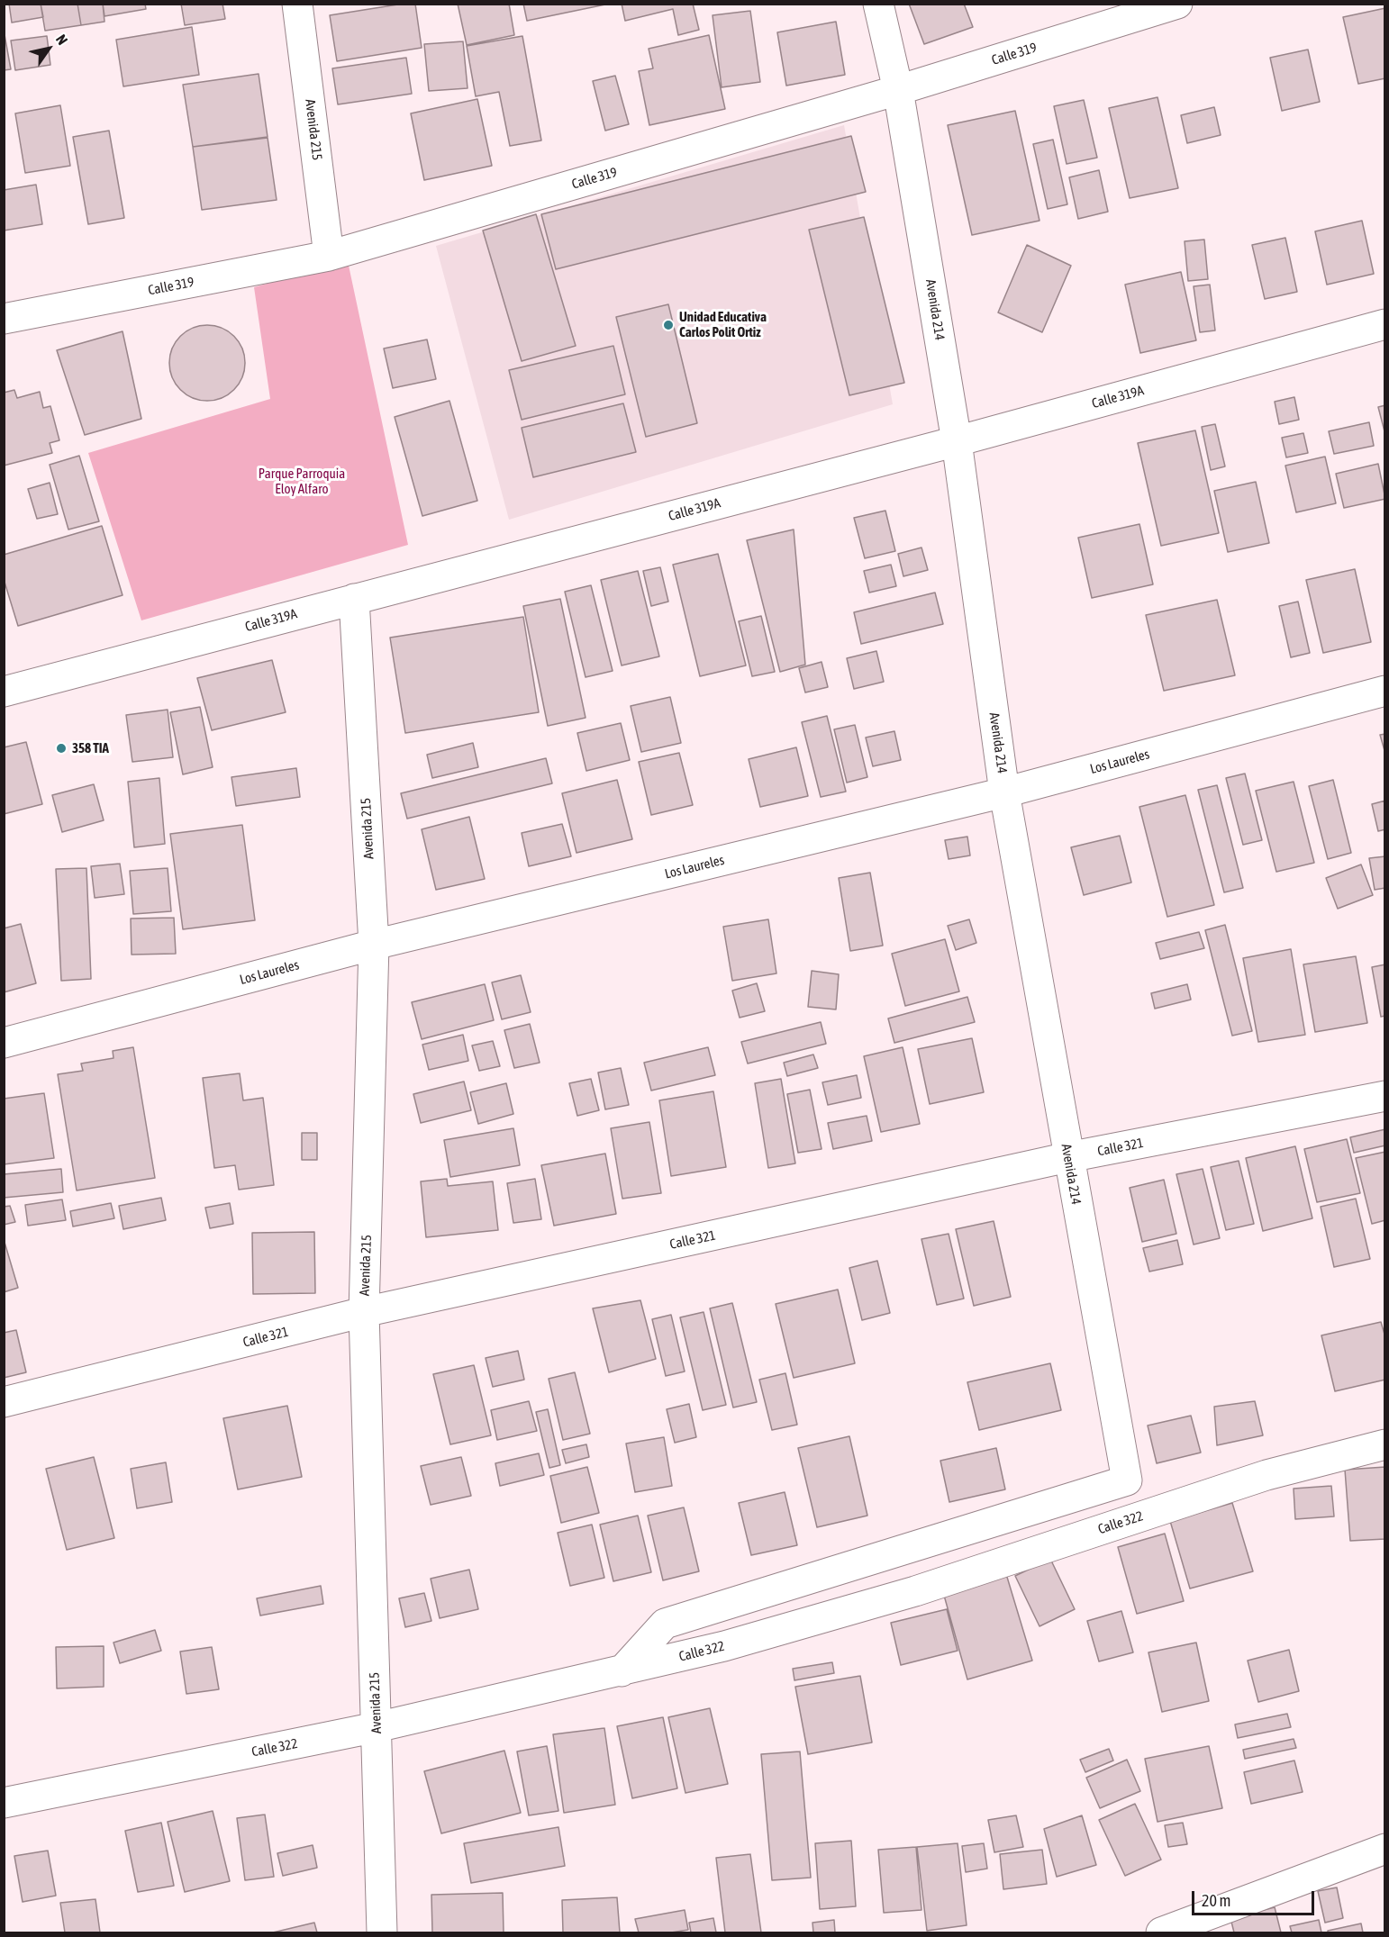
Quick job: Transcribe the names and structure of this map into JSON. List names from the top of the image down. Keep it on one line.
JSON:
{"streets":{"street":["Calle 319","Avenida 215","Avenida 214","Calle 319A","Los Laureles","Calle 321","Calle 322"]},"crossings":[["Calle 319","Avenida 215"],["Calle 319","Avenida 214"],["Avenida 215","Calle 319A"],["Avenida 215","Los Laureles"],["Avenida 215","Calle 321"],["Avenida 215","Calle 322"],["Avenida 214","Calle 319A"],["Avenida 214","Los Laureles"],["Avenida 214","Calle 321"],["Avenida 214","Calle 322"]],"parks":["Parque Parroquia Eloy Alfaro"],"places":["Unidad Educativa Carlos Polit Ortiz","358 TIA"],"scale_bar":"20 m","north":"top right"}
